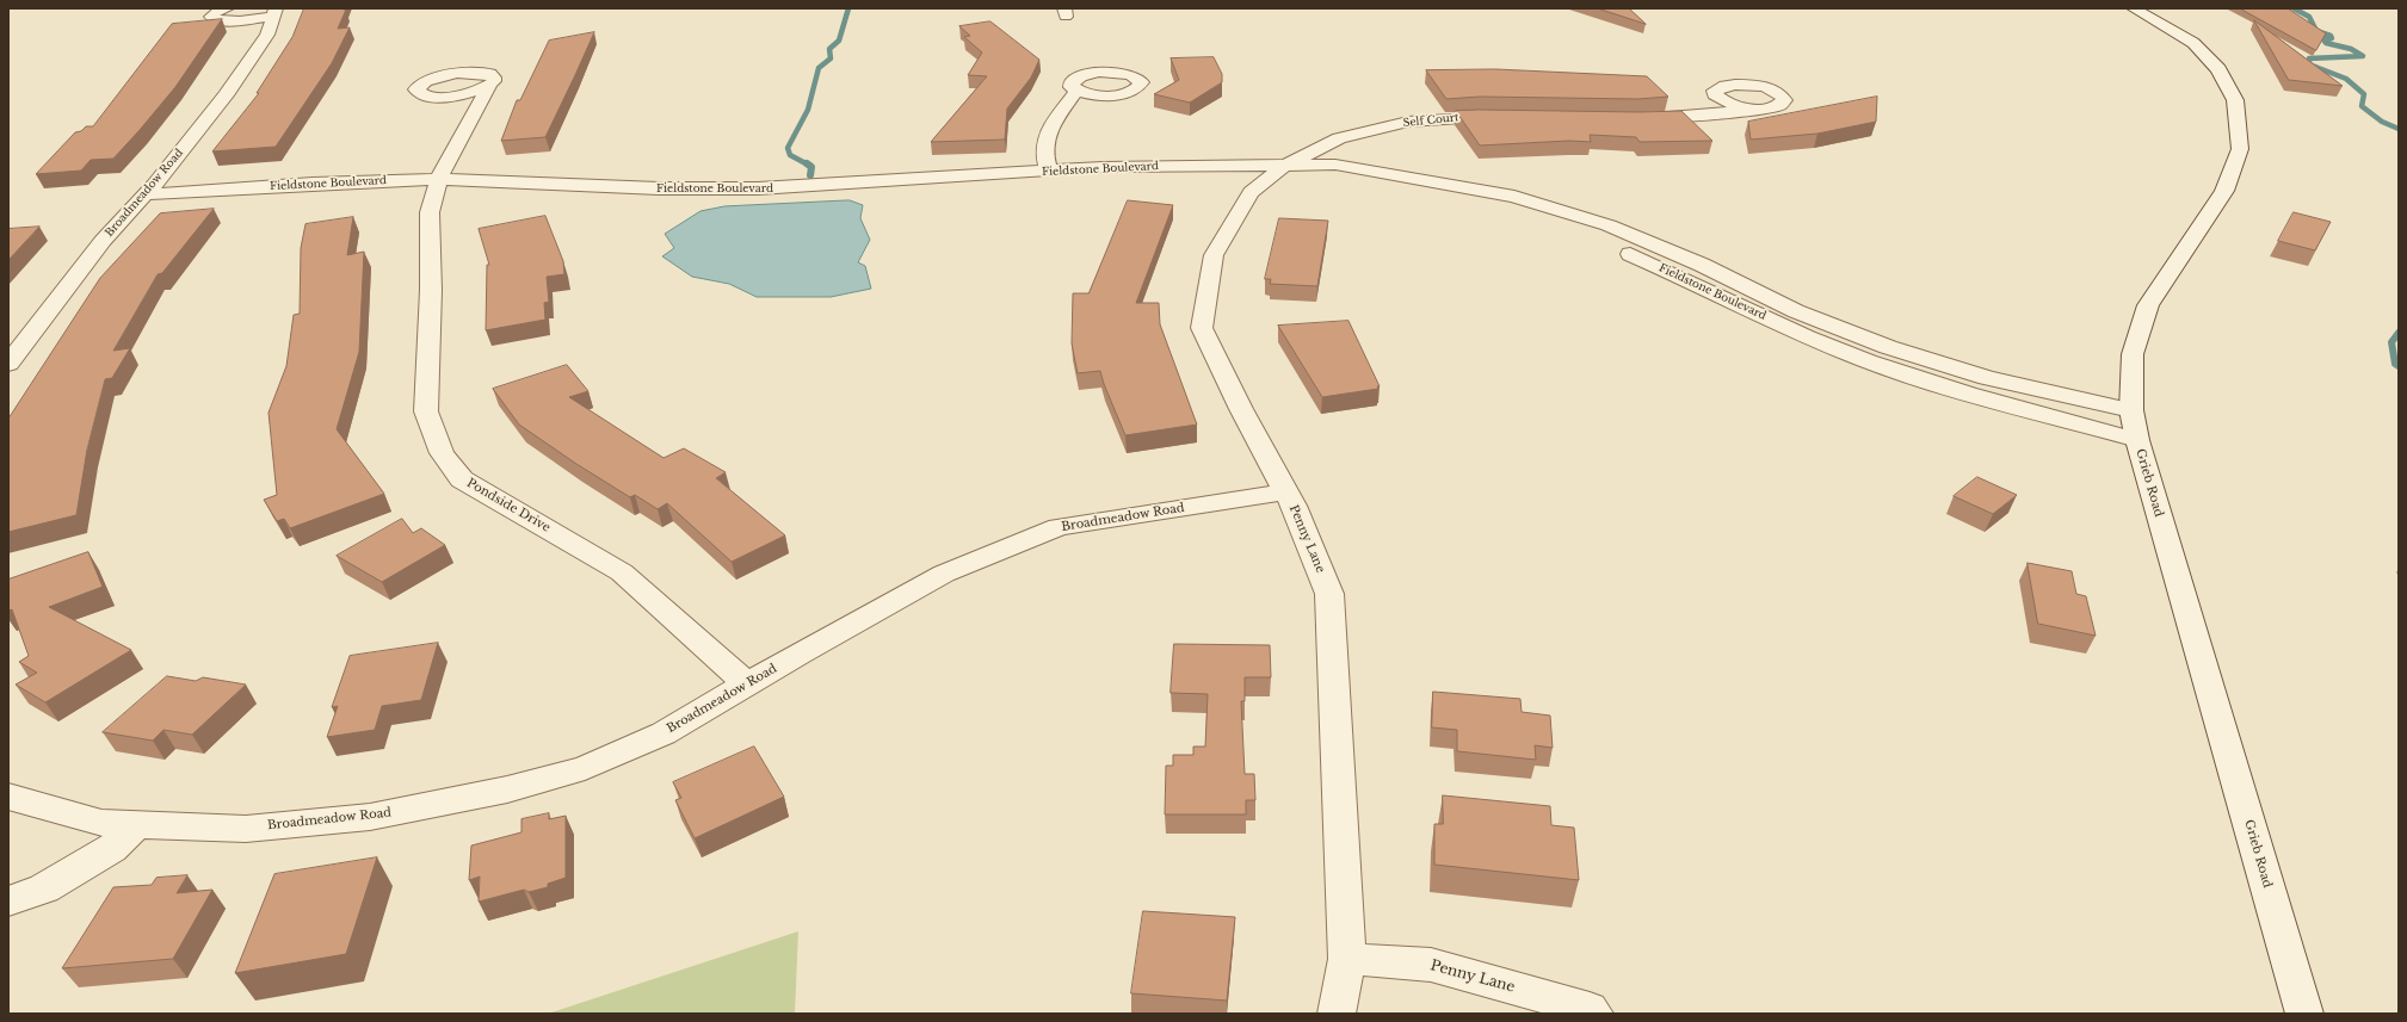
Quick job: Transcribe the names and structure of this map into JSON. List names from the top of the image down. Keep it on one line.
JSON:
{"streets":{"street":["Self Court","Fieldstone Boulevard","Broadmeadow Road","Grieb Road","Pondside Drive","Penny Lane"]},"crossings":[["Self Court","Fieldstone Boulevard"],["Self Court","Penny Lane"],["Fieldstone Boulevard","Broadmeadow Road"],["Fieldstone Boulevard","Grieb Road"],["Fieldstone Boulevard","Pondside Drive"],["Fieldstone Boulevard","Penny Lane"],["Broadmeadow Road","Pondside Drive"],["Broadmeadow Road","Penny Lane"]]}
